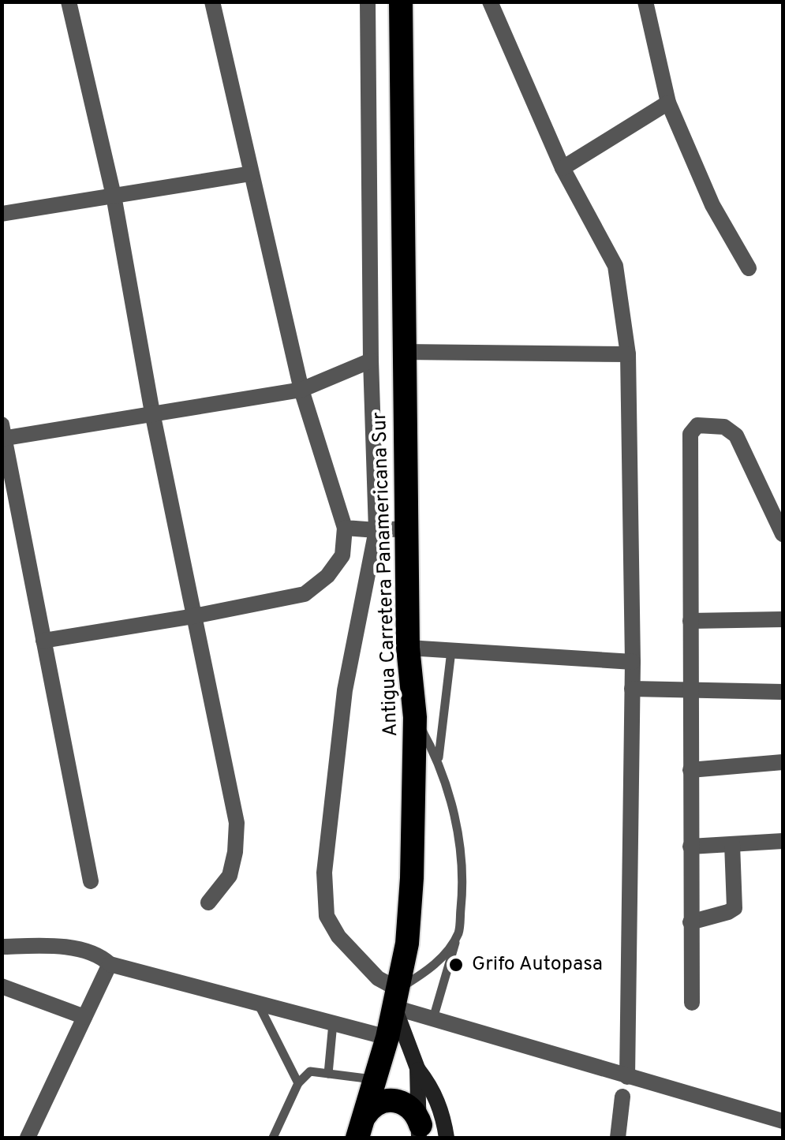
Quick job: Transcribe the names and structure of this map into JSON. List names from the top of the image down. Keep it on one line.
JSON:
{"streets":{"highway":["Antigua Carretera Panamericana Sur"]},"places":["Grifo Autopasa"]}
